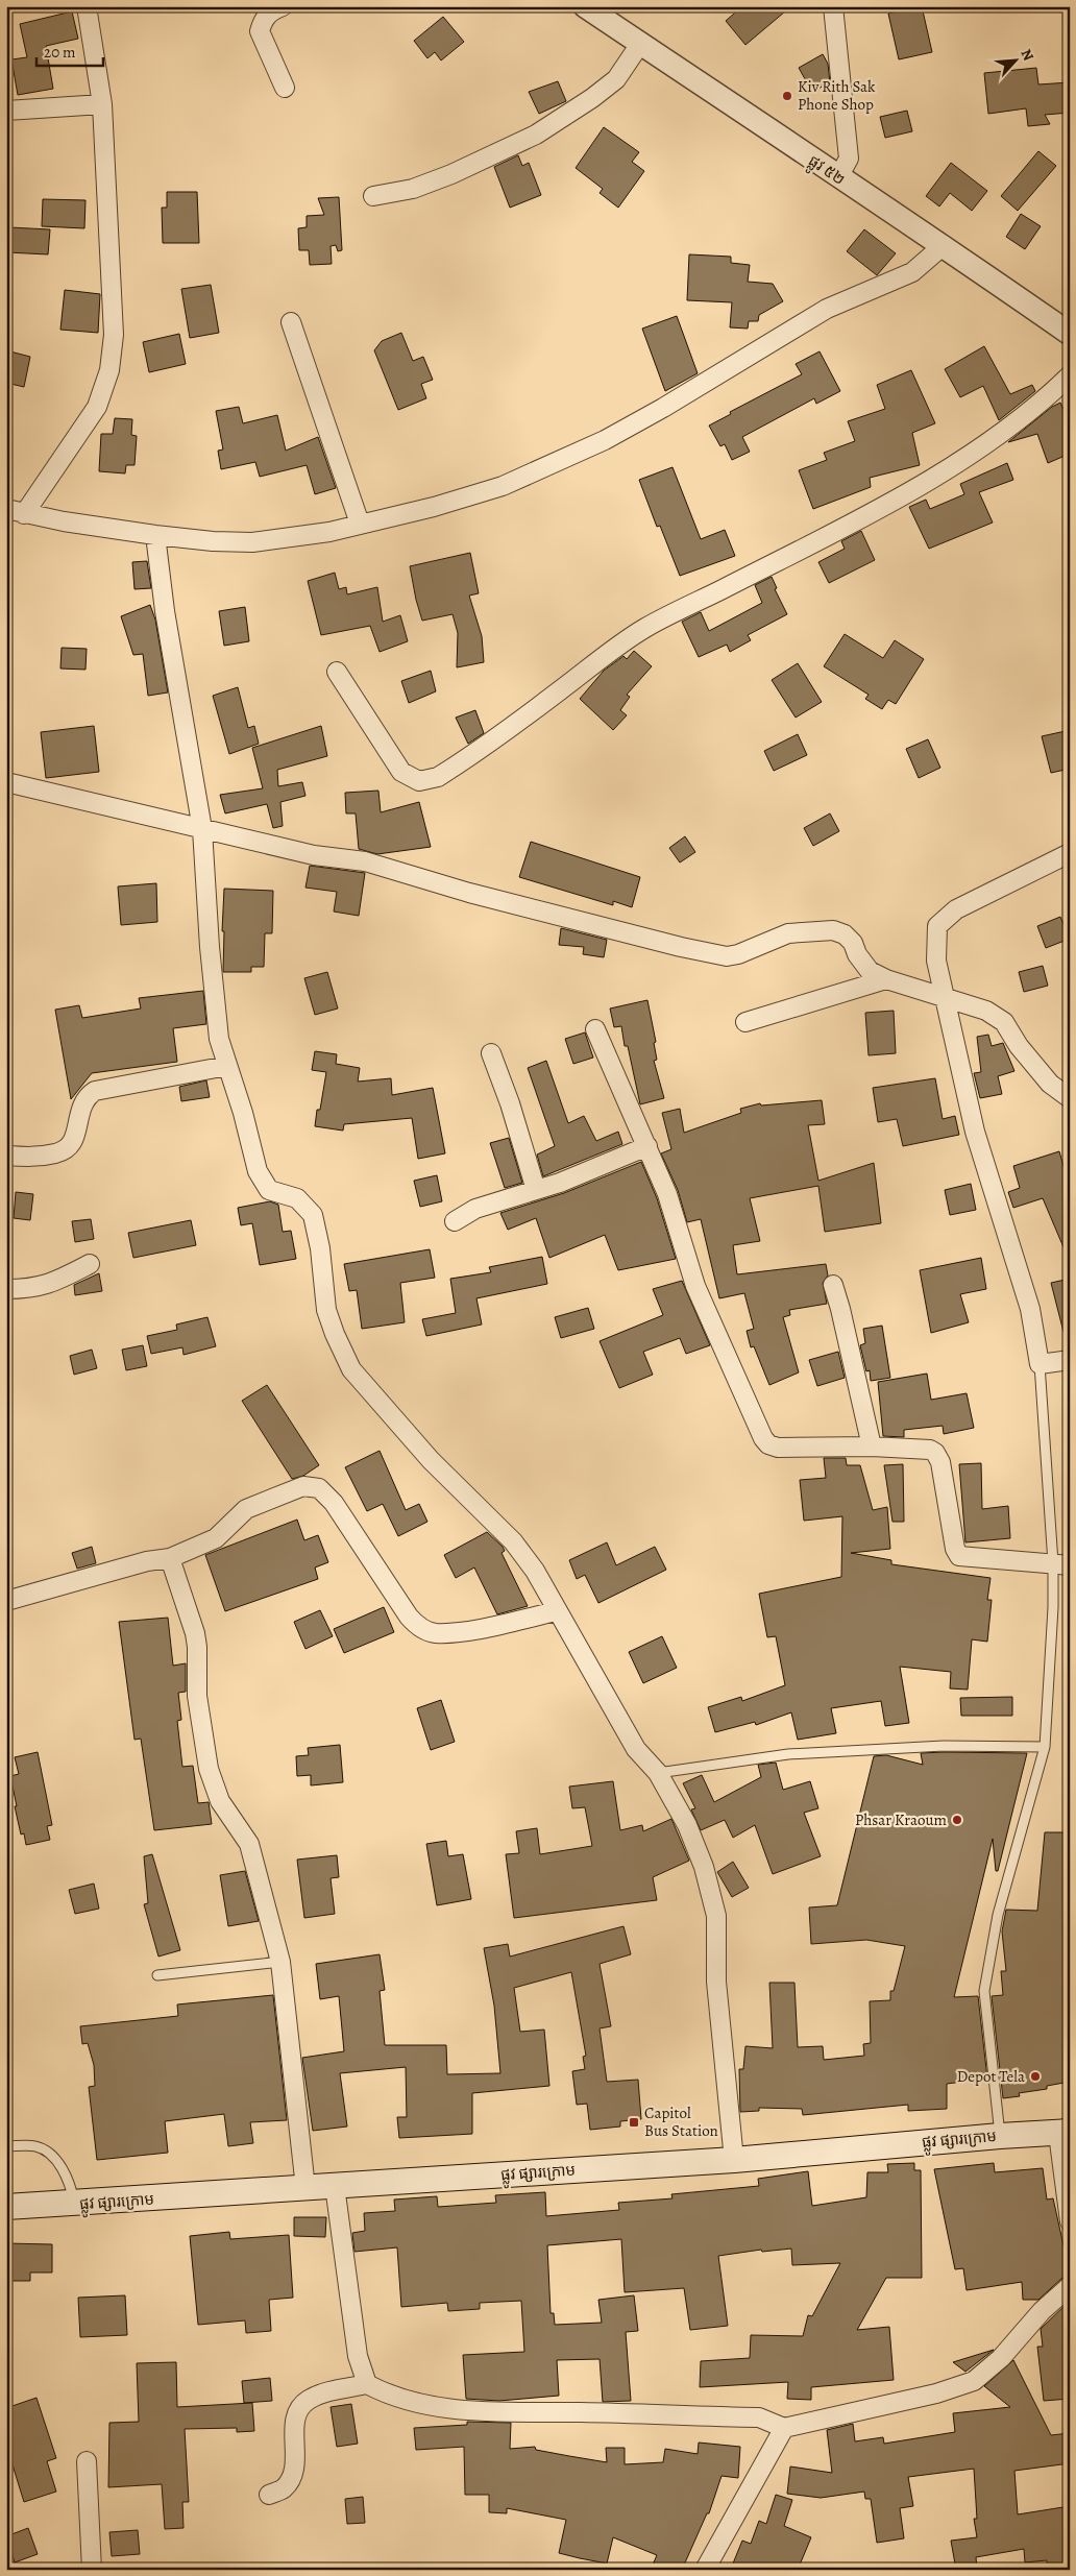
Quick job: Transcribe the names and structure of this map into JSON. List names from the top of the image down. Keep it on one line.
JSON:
{"streets":{"main road":["ផ្លូវ ផ្សារក្រោម"],"street":["ផ្លូវ ៥២"]},"places":{"other":["Kiv Rith Sak Phone Shop","Phsar Kraoum","Depot Tela"],"transit":["Capitol Bus Station"]},"scale_bar":"20 m","north":"top right"}
